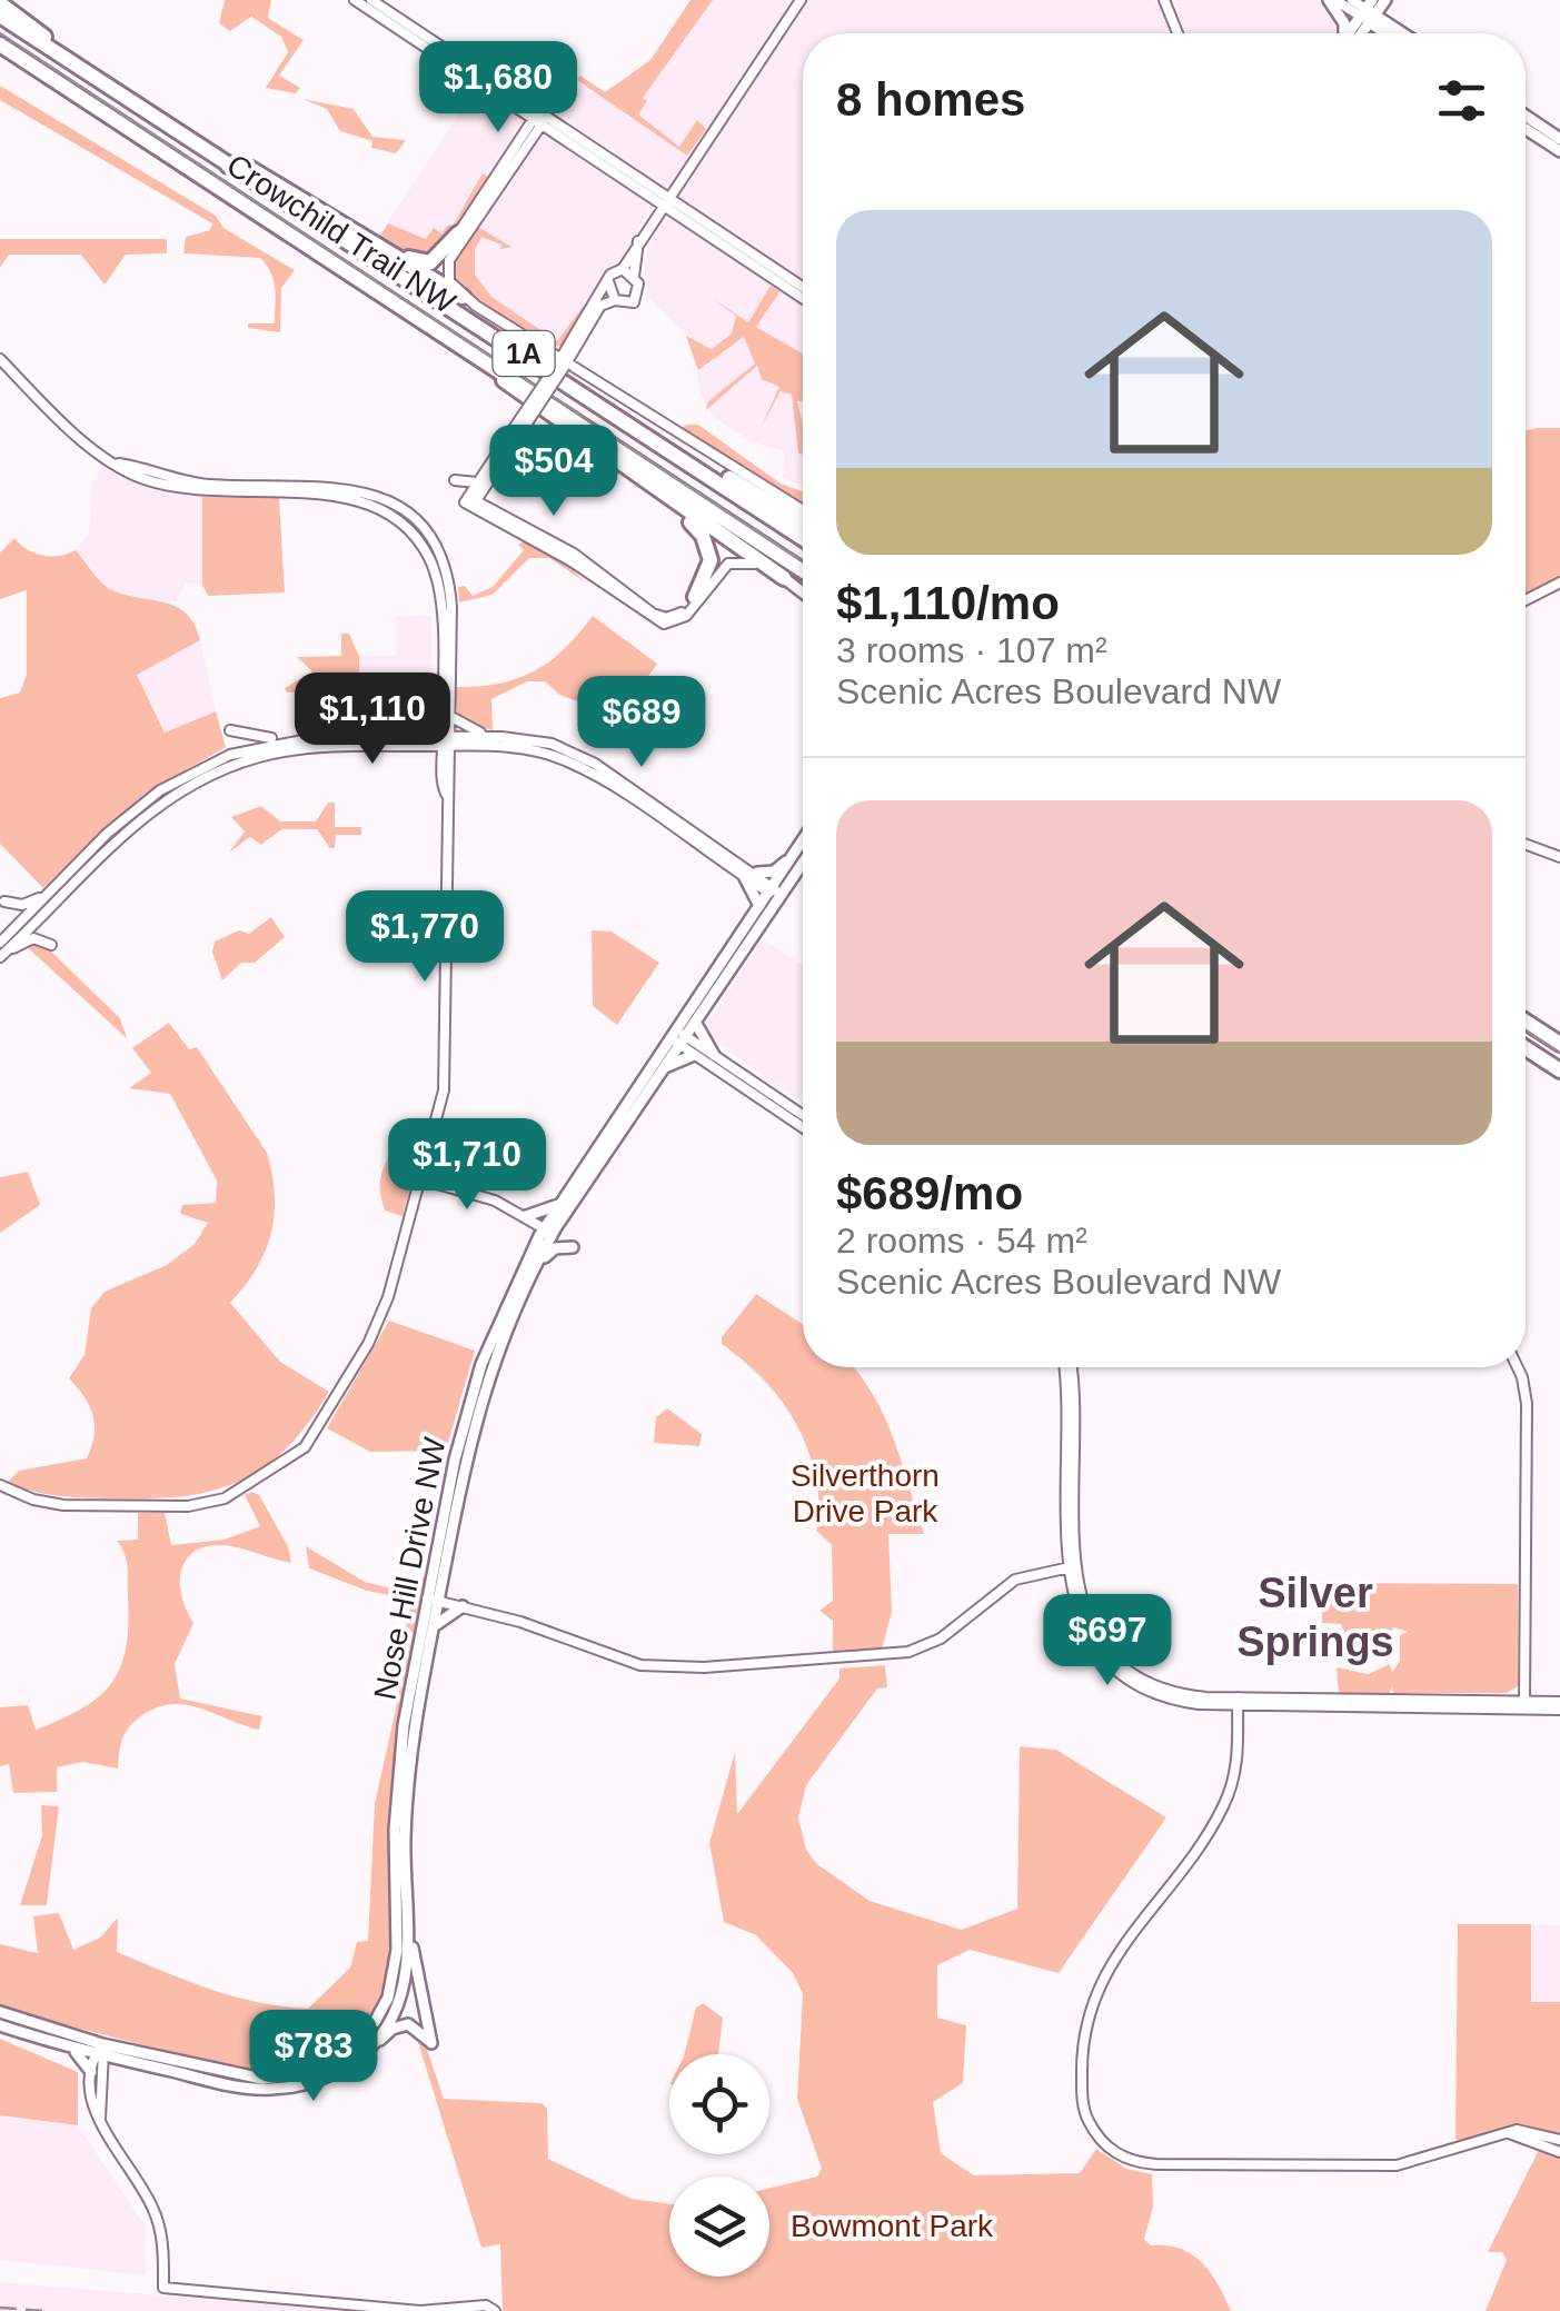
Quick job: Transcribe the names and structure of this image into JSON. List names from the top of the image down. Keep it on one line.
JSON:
{"streets":{"highway":["Crowchild Trail NW","1A"],"main road":["Nose Hill Drive NW"]},"districts":["Silver Springs"],"parks":["Silverthorn Drive Park","Bowmont Park"],"page":{"heading":"8 homes","price":["$1,680","$504","$1,110","$689","$1,770","$1,710","$697","$783"],"list":[{"name":"$1,110/mo","note":"3 rooms · 107 m² · Scenic Acres Boulevard NW"},{"name":"$689/mo","note":"2 rooms · 54 m² · Scenic Acres Boulevard NW"}]}}
